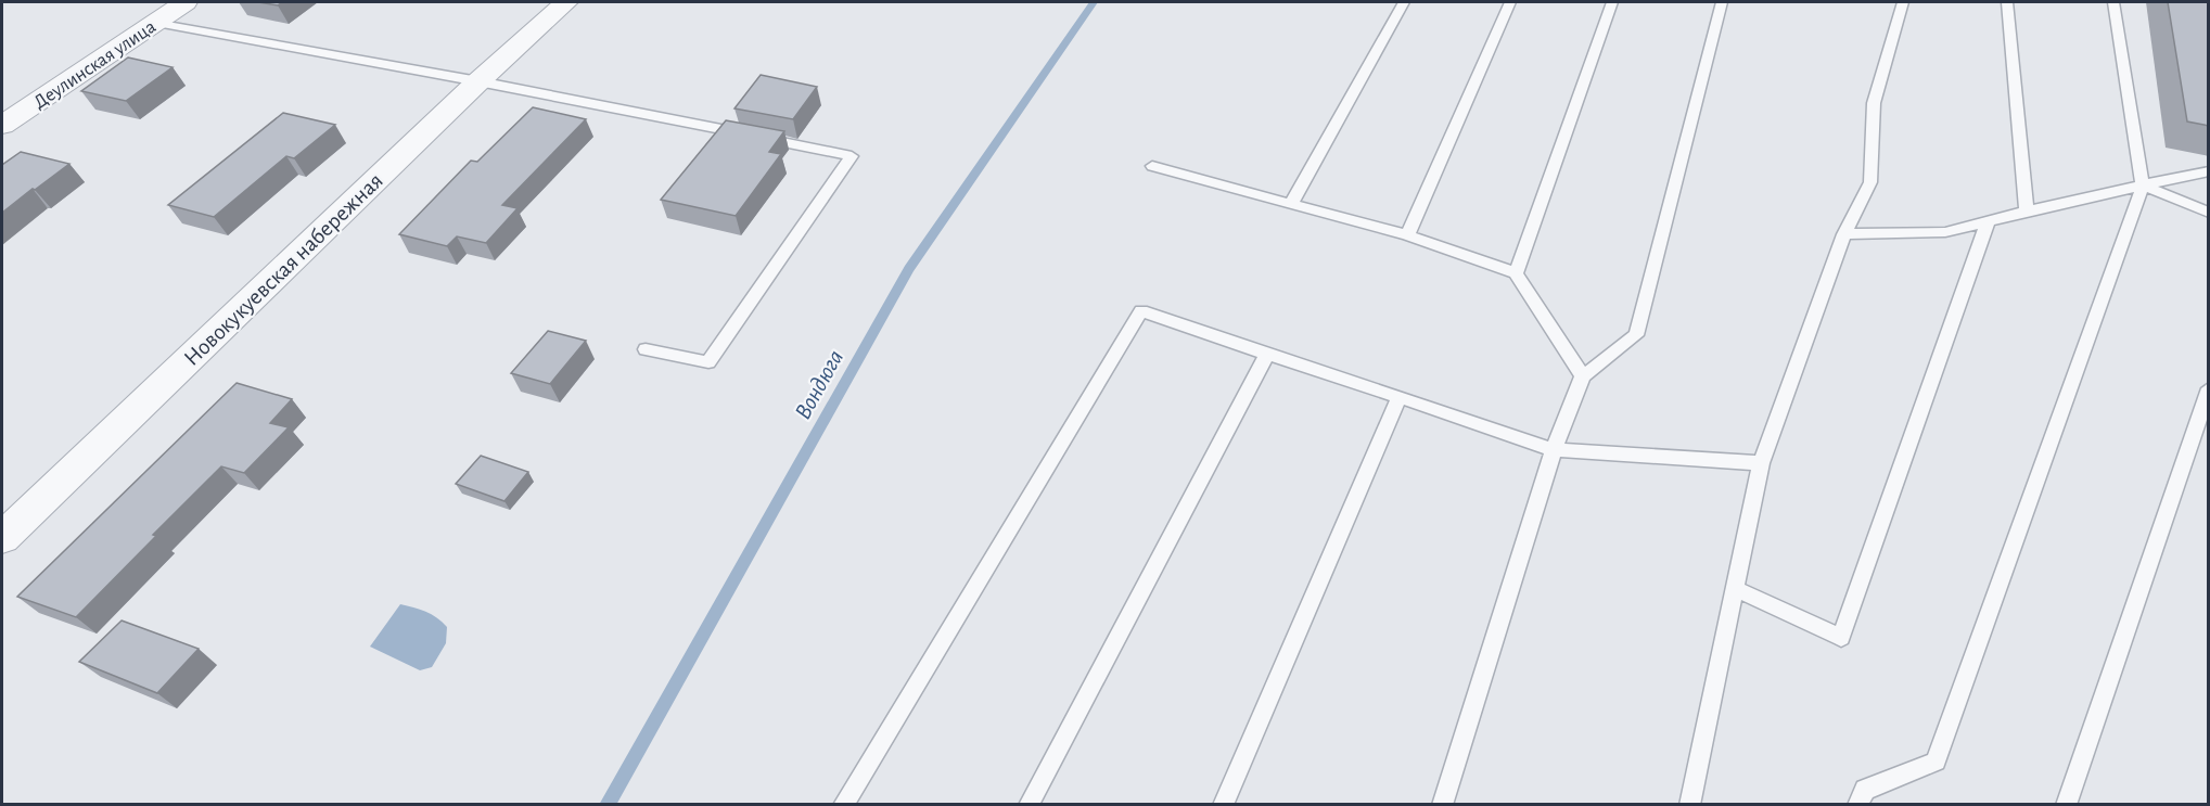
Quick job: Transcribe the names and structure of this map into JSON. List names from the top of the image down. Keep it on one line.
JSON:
{"streets":{"street":["Деулинская улица","Новокукуевская набережная"]},"water":["Вондюга"]}
